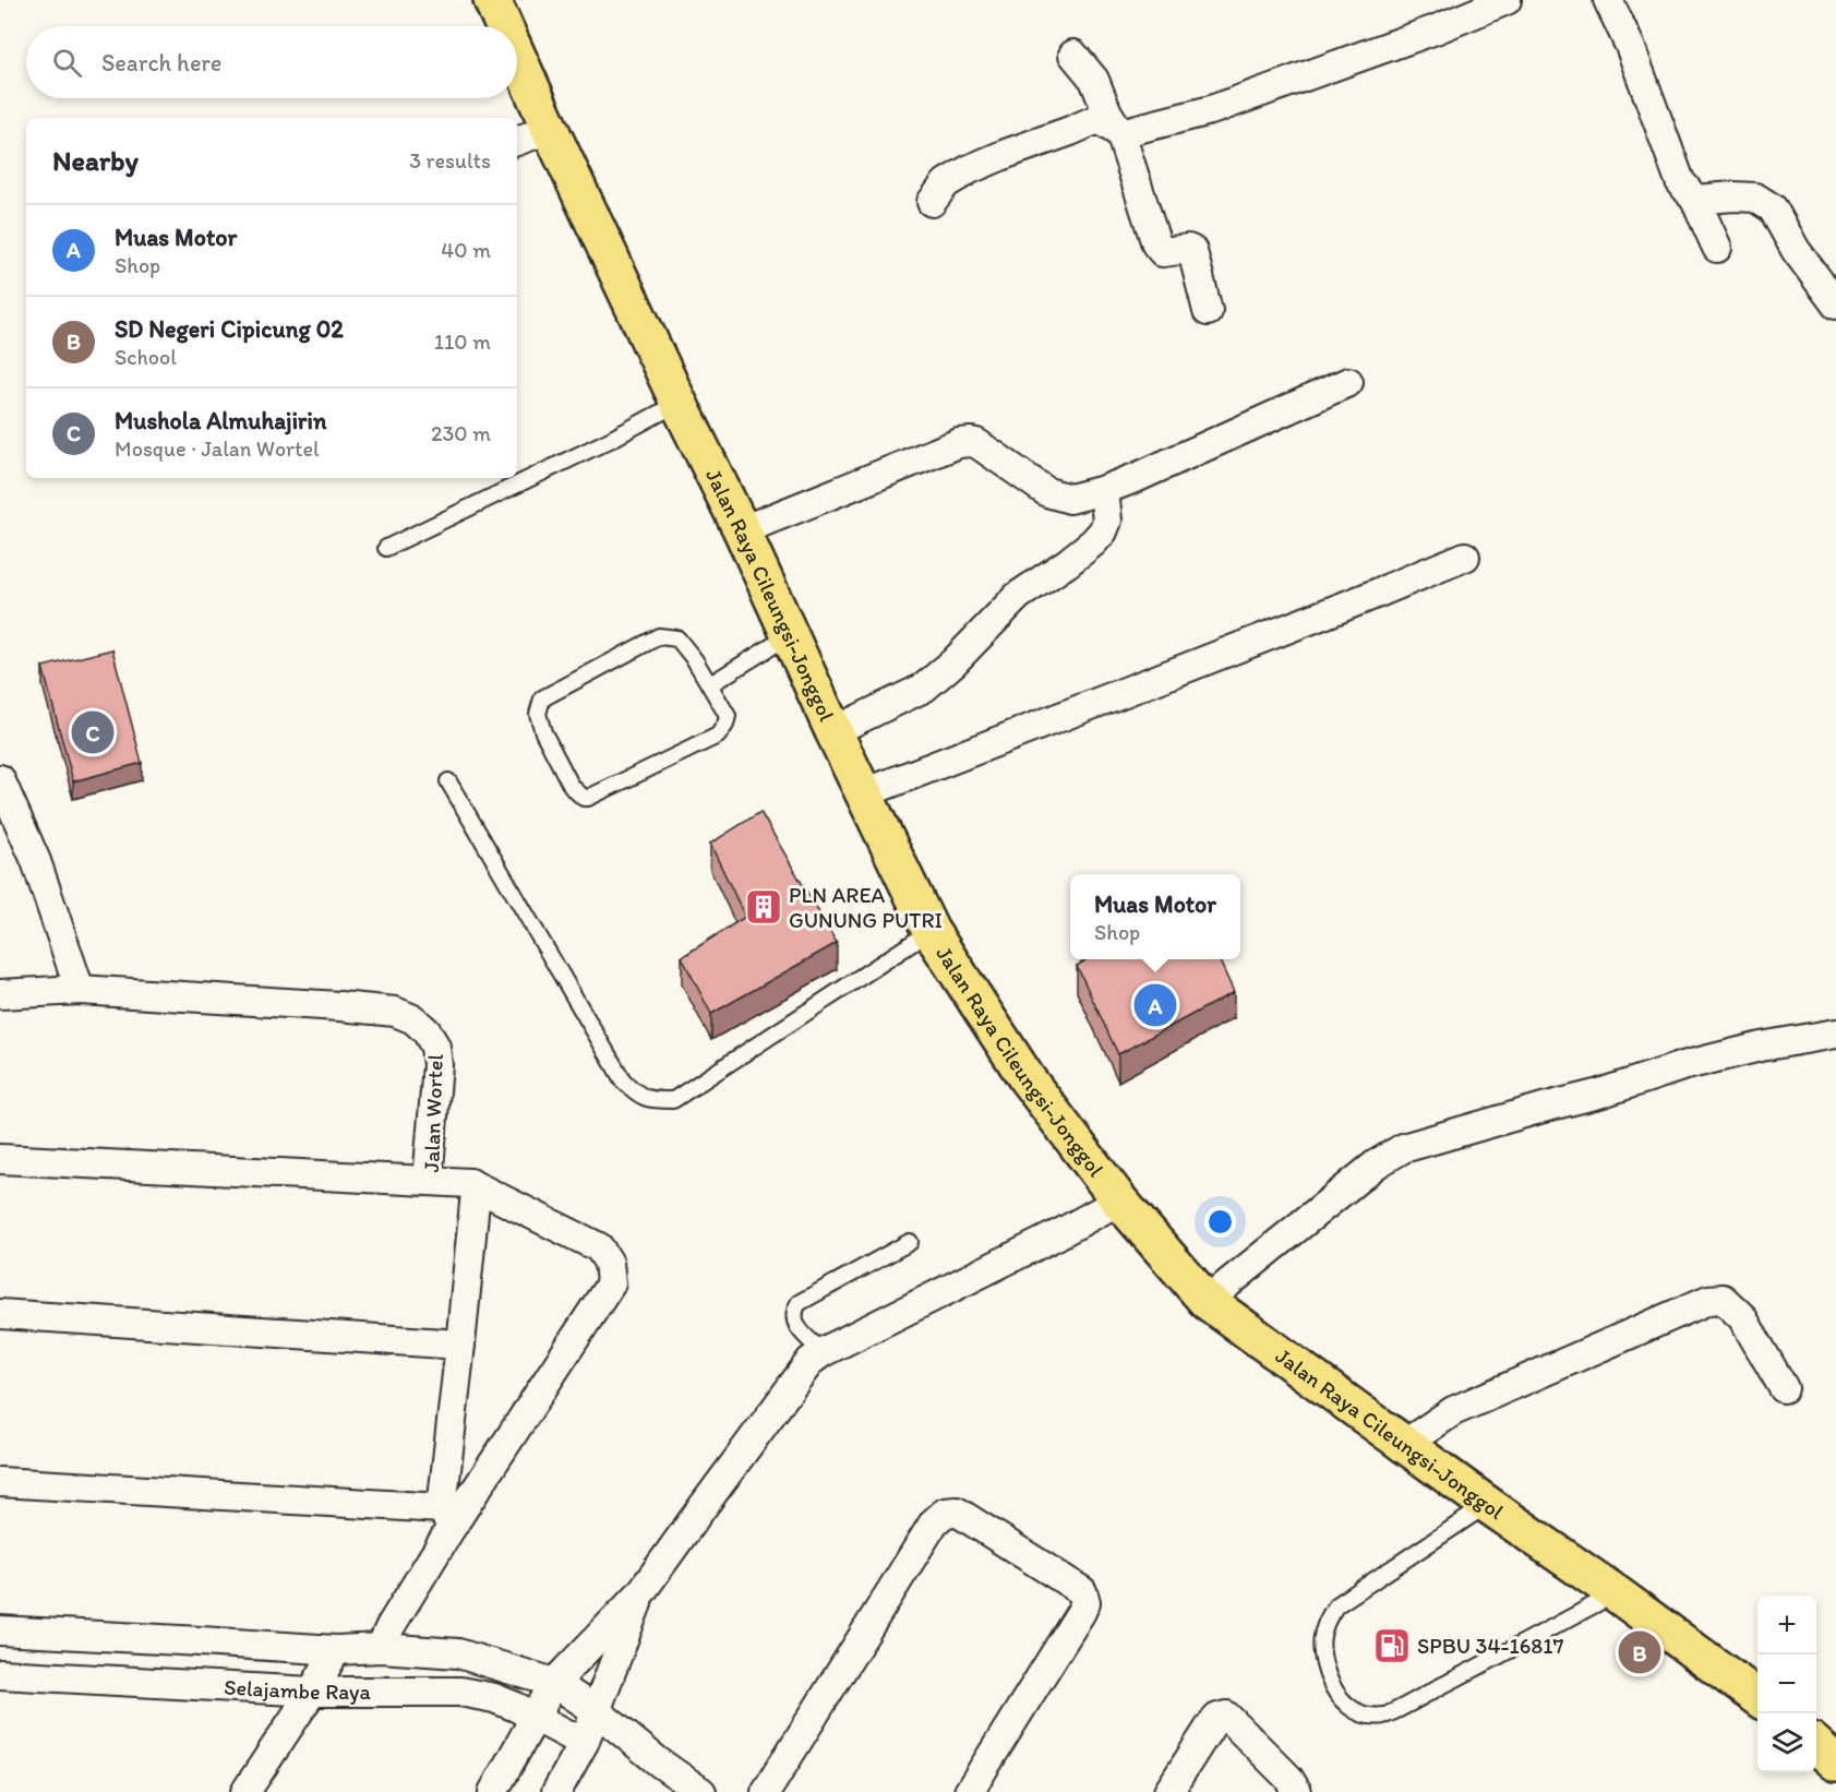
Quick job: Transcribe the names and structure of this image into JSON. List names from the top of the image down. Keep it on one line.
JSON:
{"streets":{"main road":["Jalan Raya Cileungsi-Jonggol"],"street":["Jalan Wortel","Selajambe Raya"]},"places":{"building":["PLN AREA GUNUNG PUTRI"],"fuel station":["SPBU 34-16817"]},"page":{"search":"Search here","heading":["Nearby","3 results"],"list":[{"mark":"A","name":"Muas Motor","note":"Shop","value":"40 m"},{"mark":"B","name":"SD Negeri Cipicung 02","note":"School","value":"110 m"},{"mark":"C","name":"Mushola Almuhajirin","note":"Mosque · Jalan Wortel","value":"230 m"}],"pins":["C","A","B"],"popup":["Muas Motor","Shop"],"map_buttons":["+","−"]}}
